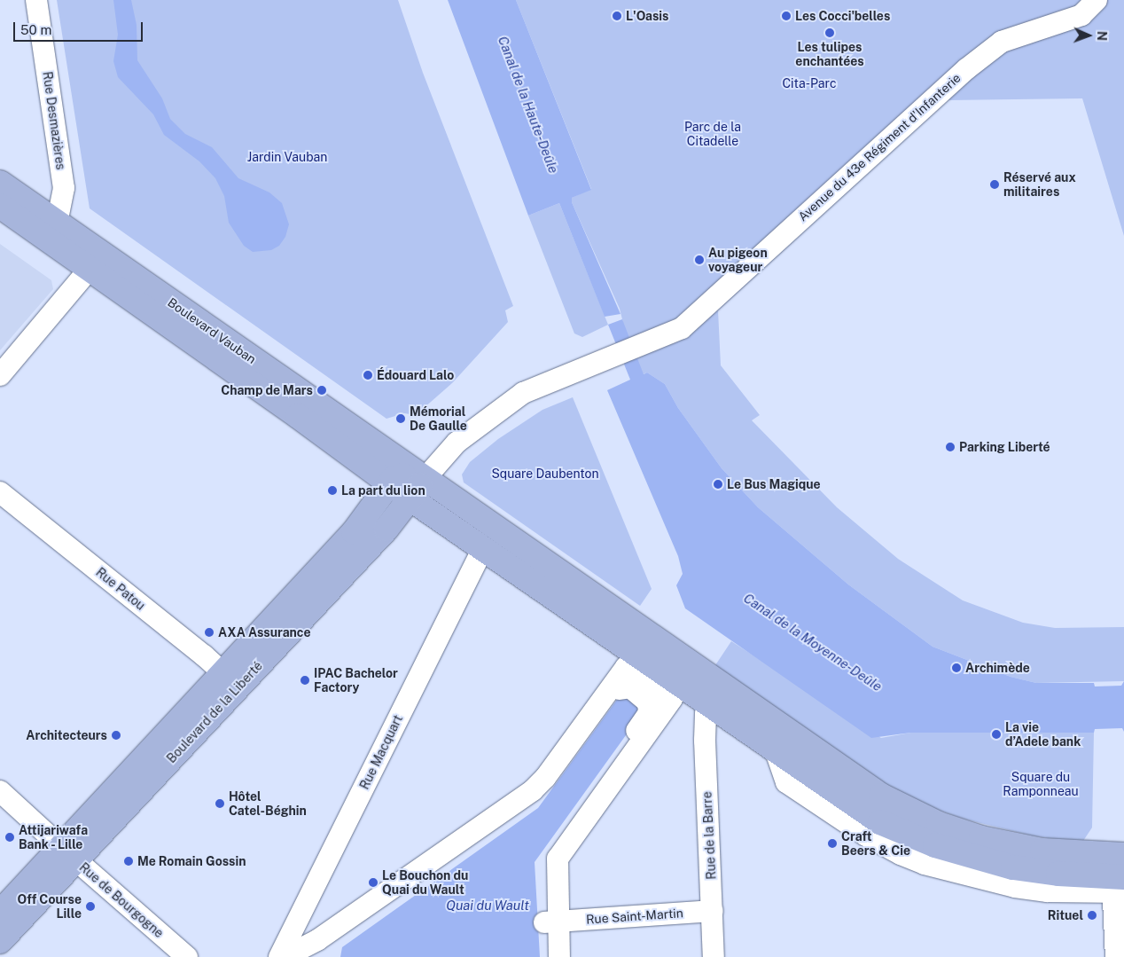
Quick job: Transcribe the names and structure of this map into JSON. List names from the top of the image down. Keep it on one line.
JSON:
{"streets":{"main road":["Boulevard Vauban","Boulevard de la Liberté"],"street":["Rue Desmazières","Avenue du 43e Régiment d'Infanterie","Rue Patou","Rue Macquart","Rue de la Barre","Rue de Bourgogne","Rue Saint-Martin"]},"crossings":[["Rue Desmazières","Boulevard Vauban"],["Avenue du 43e Régiment d'Infanterie","Boulevard Vauban"],["Avenue du 43e Régiment d'Infanterie","Boulevard de la Liberté"],["Boulevard Vauban","Boulevard de la Liberté"],["Rue Patou","Boulevard de la Liberté"],["Boulevard de la Liberté","Rue de Bourgogne"],["Rue de la Barre","Rue Saint-Martin"]],"water":["Canal de la Haute-Deûle","Canal de la Moyenne-Deûle","Quai du Wault"],"parks":["Cita-Parc","Parc de la Citadelle","Jardin Vauban","Square Daubenton","Square du Ramponneau"],"places":["L'Oasis","Les Cocci'belles","Les tulipes enchantées","Réservé aux militaires","Au pigeon voyageur","Édouard Lalo","Champ de Mars","Mémorial De Gaulle","Parking Liberté","Le Bus Magique","La part du lion","AXA Assurance","Archimède","IPAC Bachelor Factory","La vie d’Adele bank","Architecteurs","Hôtel Catel-Béghin","Attijariwafa Bank - Lille","Craft Beers & Cie","Me Romain Gossin","Le Bouchon du Quai du Wault","Off Course Lille","Rituel"],"scale_bar":"50 m","north":"right"}
